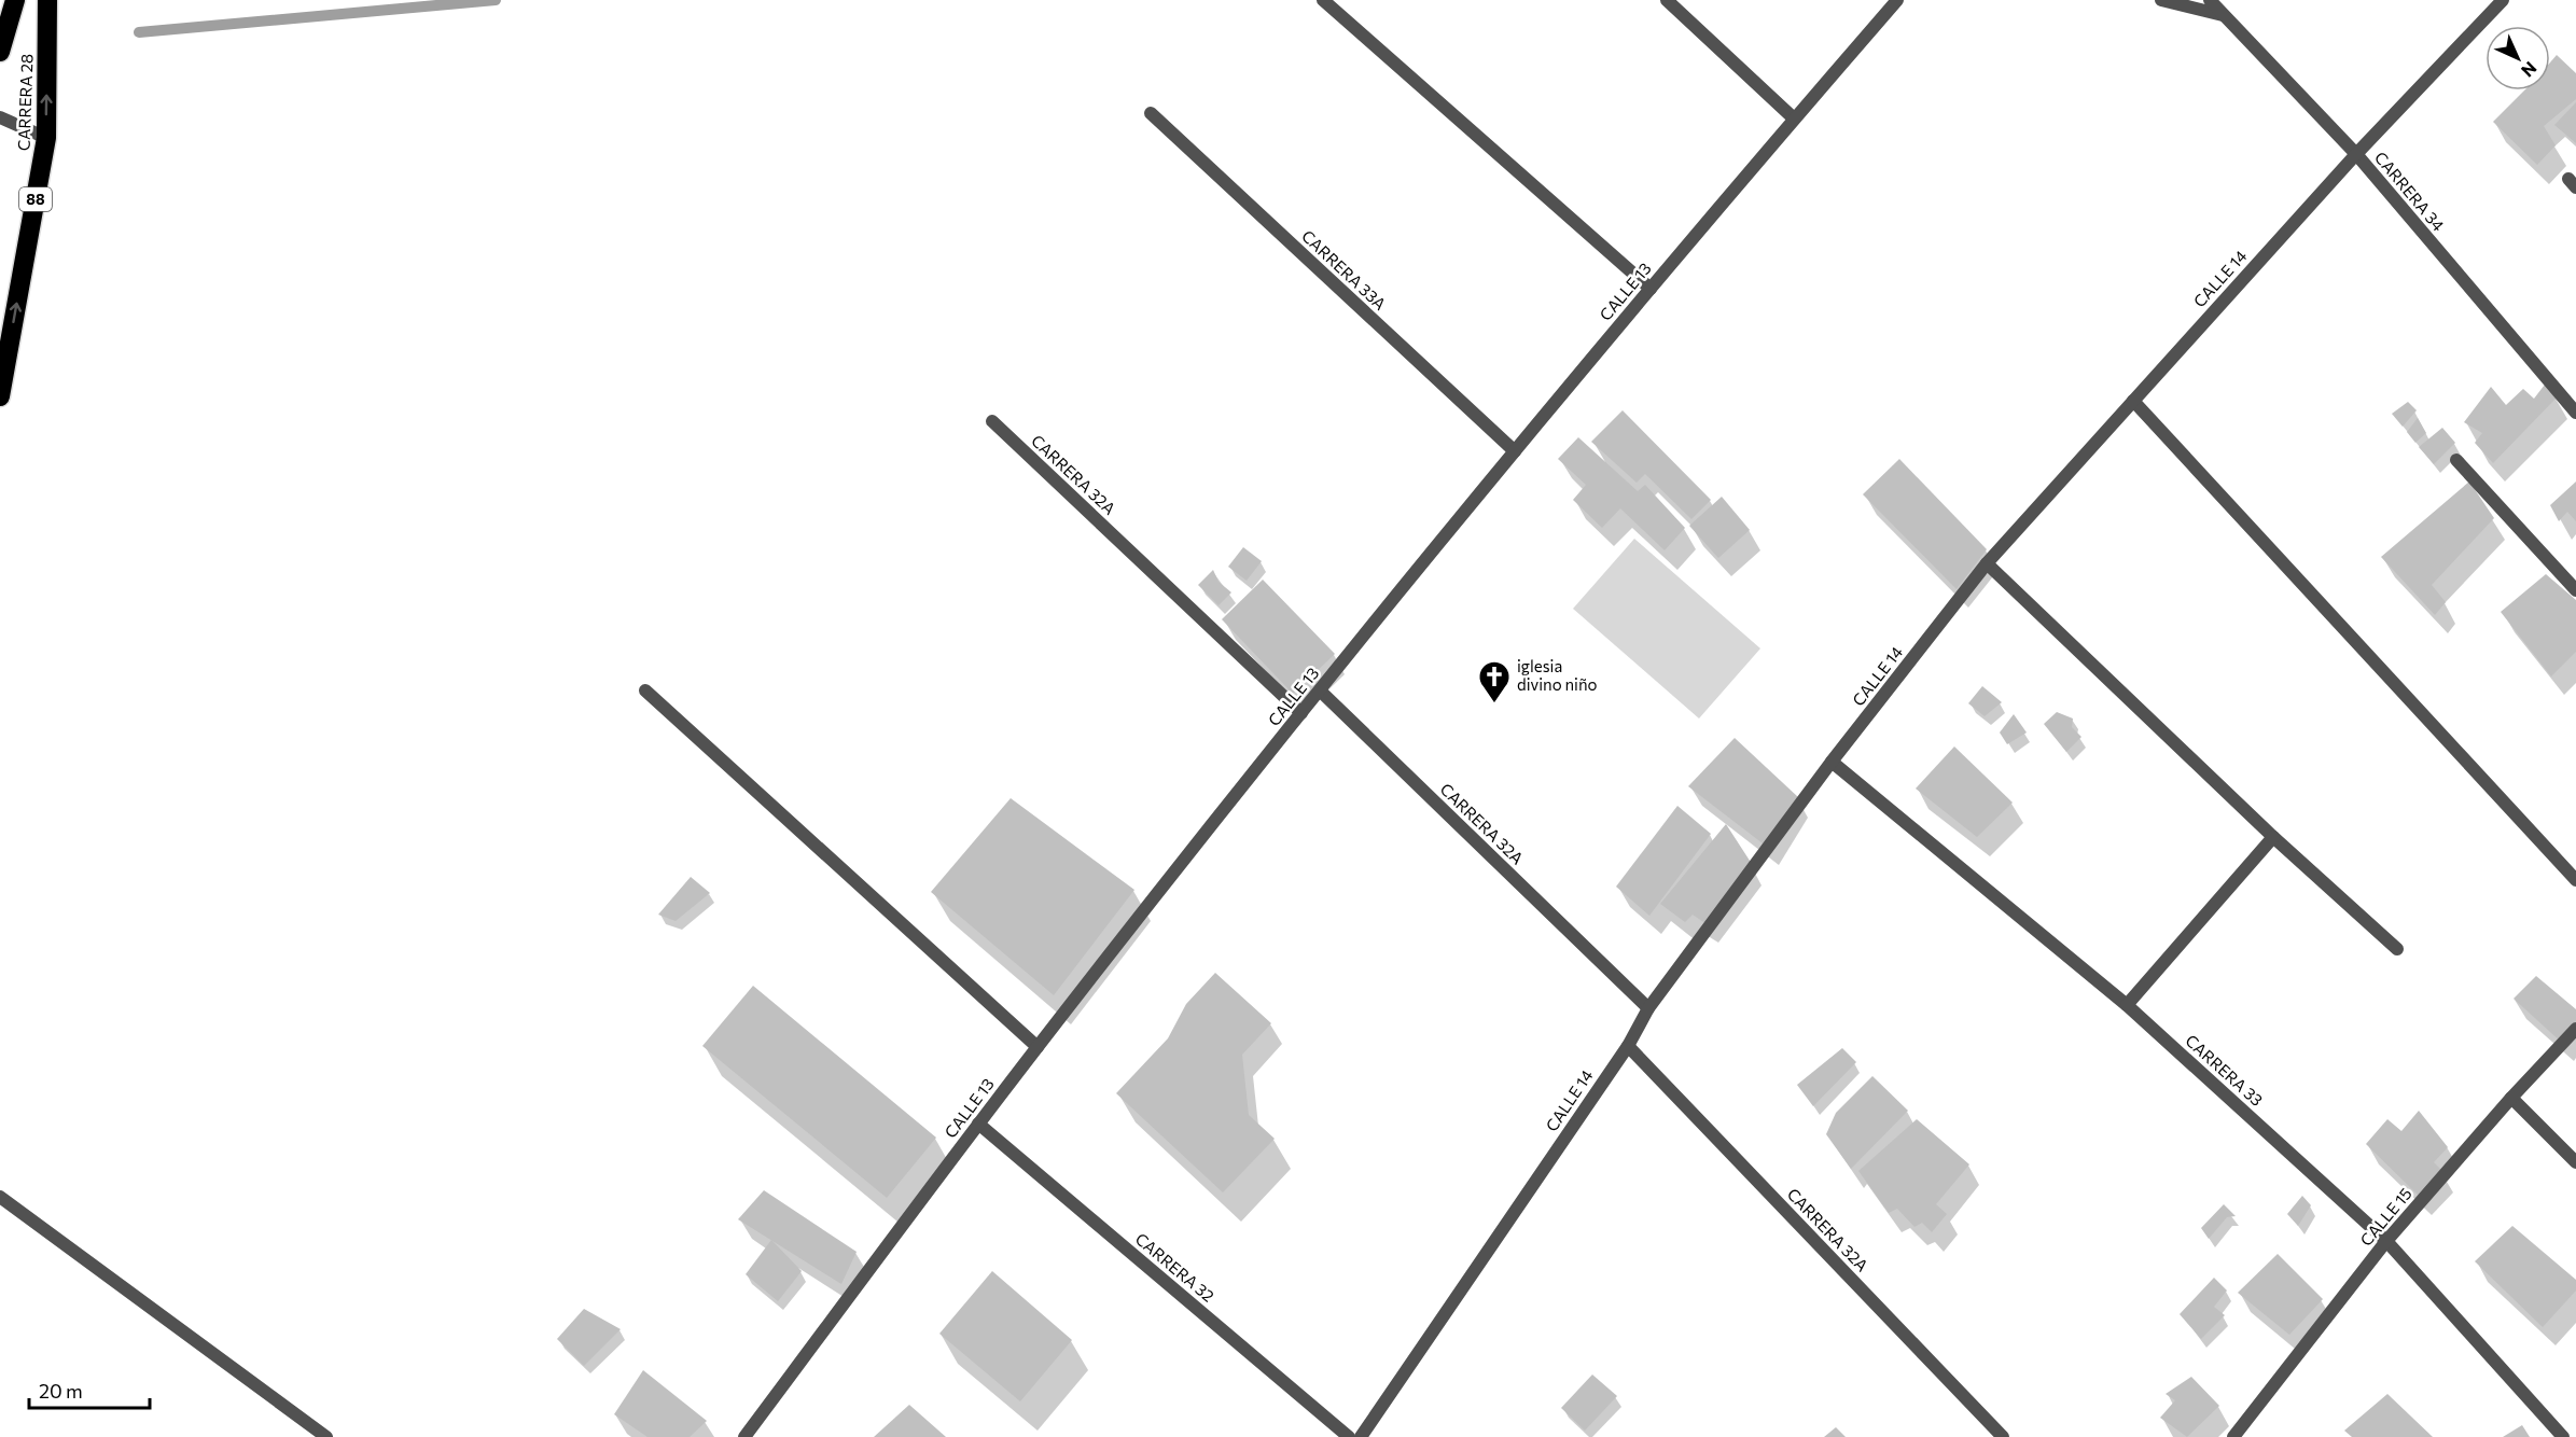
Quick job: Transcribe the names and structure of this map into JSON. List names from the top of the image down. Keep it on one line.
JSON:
{"streets":{"highway":["CARRERA 28","88"],"street":["CARRERA 34","CARRERA 33A","CALLE 14","CALLE 13","CARRERA 32A","CARRERA 33","CALLE 15","CARRERA 32"]},"crossings":[["CARRERA 34","CALLE 14"],["CARRERA 33A","CALLE 13"],["CALLE 14","CARRERA 32A"],["CALLE 14","CARRERA 33"],["CALLE 13","CARRERA 32A"],["CALLE 13","CARRERA 32"],["CARRERA 33","CALLE 15"]],"one_way":["CARRERA 28"],"places":{"church":["iglesia divino niño"]},"scale_bar":"20 m","north":"bottom right"}
